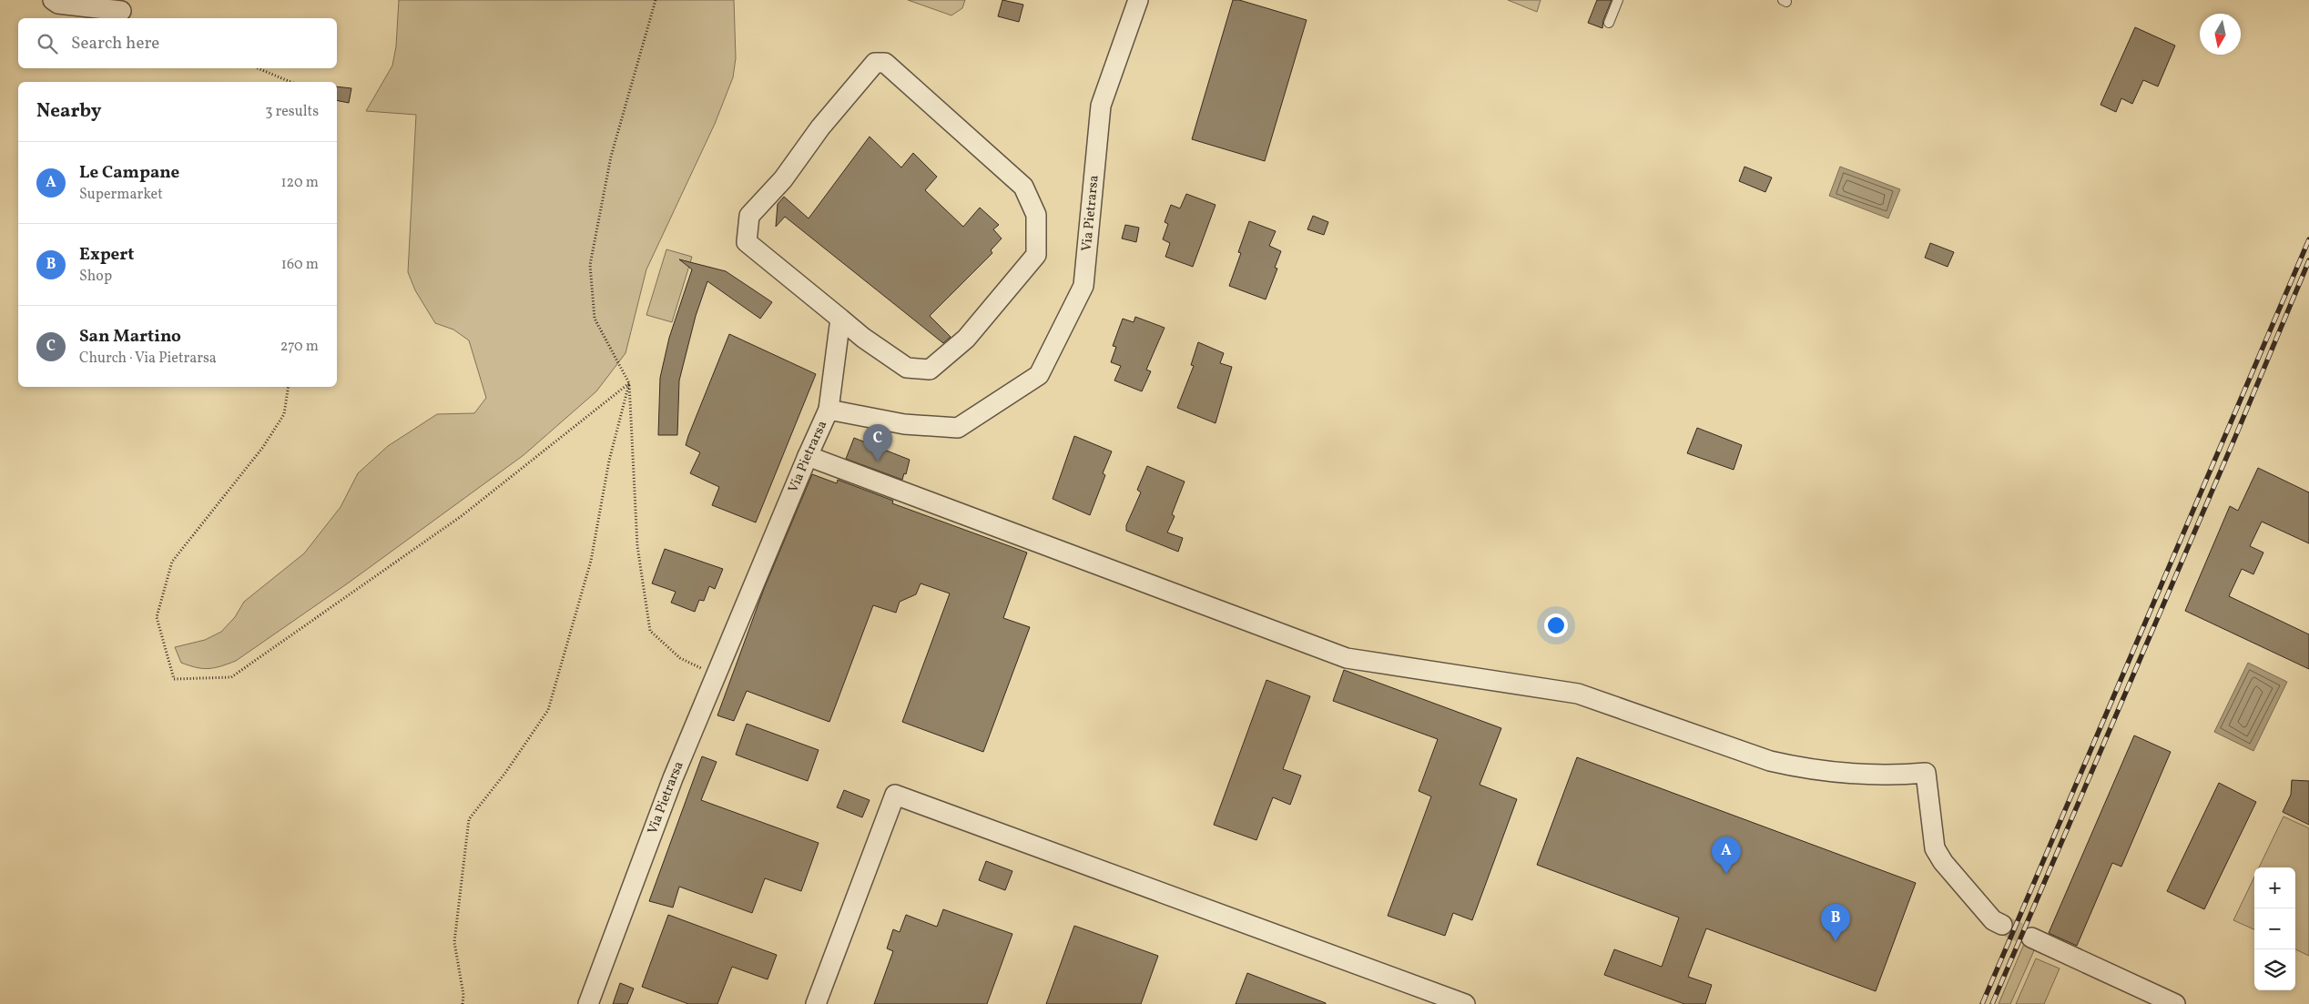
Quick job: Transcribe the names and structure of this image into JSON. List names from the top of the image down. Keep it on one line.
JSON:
{"streets":{"street":["Via Pietrarsa"]},"north":"bottom","page":{"search":"Search here","heading":["Nearby","3 results"],"list":[{"mark":"A","name":"Le Campane","note":"Supermarket","value":"120 m"},{"mark":"B","name":"Expert","note":"Shop","value":"160 m"},{"mark":"C","name":"San Martino","note":"Church · Via Pietrarsa","value":"270 m"}],"pins":["C","A","B"],"map_buttons":["+","−"]}}
